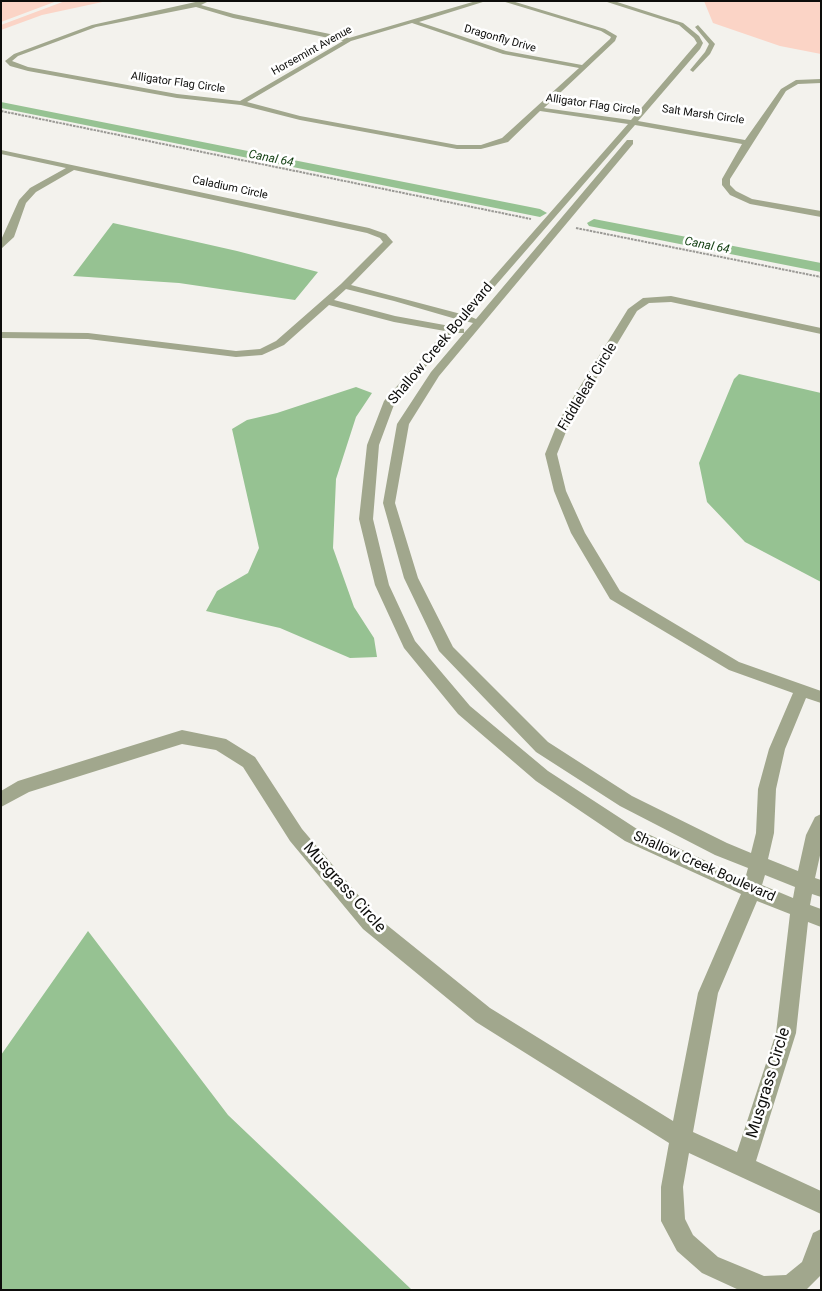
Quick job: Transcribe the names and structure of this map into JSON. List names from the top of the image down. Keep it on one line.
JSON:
{"streets":{"street":["Dragonfly Drive","Horsemint Avenue","Alligator Flag Circle","Salt Marsh Circle","Caladium Circle","Shallow Creek Boulevard","Fiddleleaf Circle","Musgrass Circle"]},"crossings":[["Dragonfly Drive","Horsemint Avenue"],["Dragonfly Drive","Alligator Flag Circle"],["Horsemint Avenue","Alligator Flag Circle"],["Alligator Flag Circle","Salt Marsh Circle"],["Alligator Flag Circle","Shallow Creek Boulevard"],["Salt Marsh Circle","Shallow Creek Boulevard"],["Shallow Creek Boulevard","Musgrass Circle"]],"water":["Canal 64"]}
